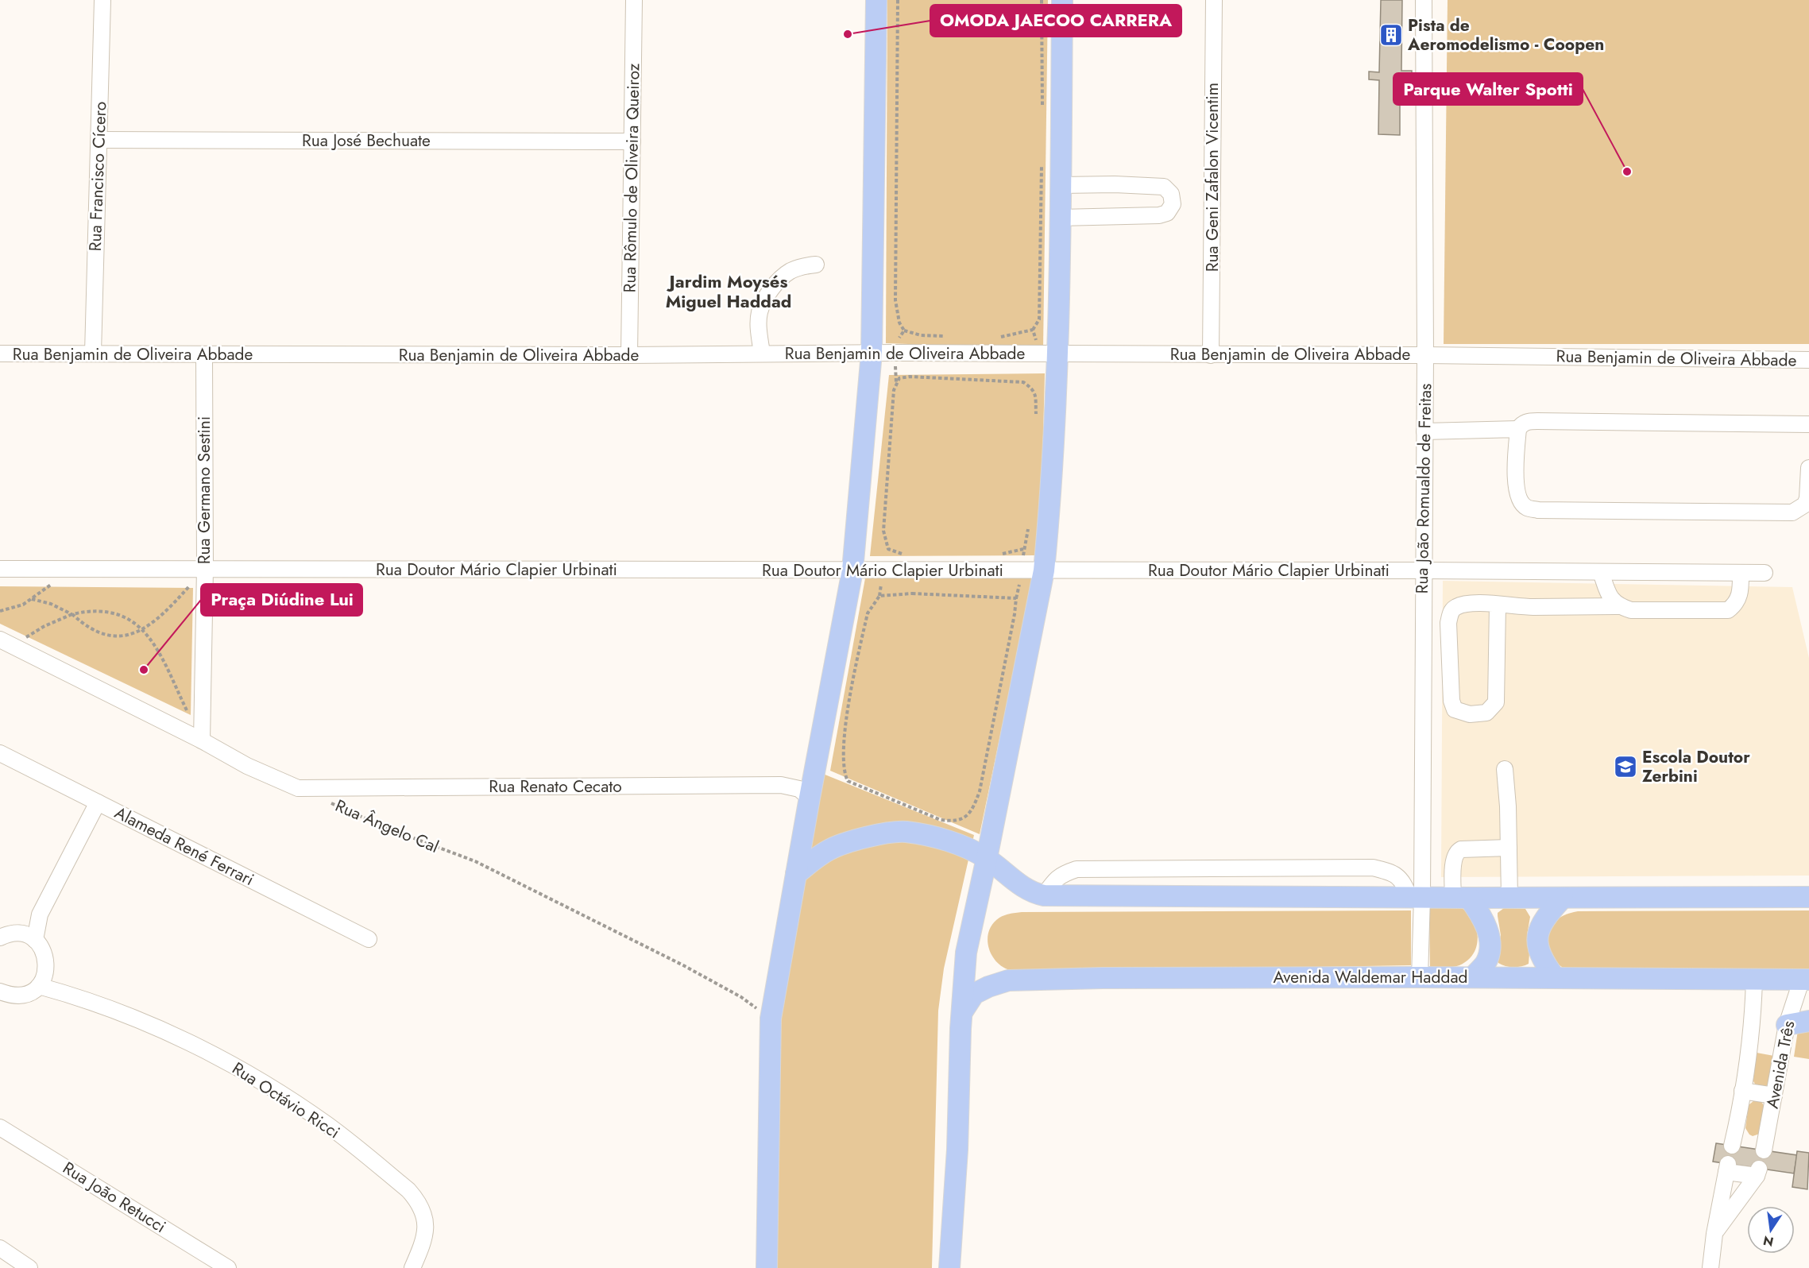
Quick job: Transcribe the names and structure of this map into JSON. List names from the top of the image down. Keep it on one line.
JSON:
{"streets":{"main road":["Avenida Waldemar Haddad"],"street":["Rua José Bechuate","Rua Francisco Cícero","Rua Geni Zafalon Vicentim","Rua Rômulo de Oliveira Queiroz","Rua Benjamin de Oliveira Abbade","Rua João Romualdo de Freitas","Rua Germano Sestini","Rua Doutor Mário Clapier Urbinati","Rua Renato Cecato","Alameda René Ferrari","Avenida Três","Rua Octávio Ricci","Rua João Retucci"],"path":["Rua Ângelo Cal"]},"crossings":[["Rua José Bechuate","Rua Francisco Cícero"],["Rua José Bechuate","Rua Rômulo de Oliveira Queiroz"],["Rua Francisco Cícero","Rua Benjamin de Oliveira Abbade"],["Rua Geni Zafalon Vicentim","Rua Benjamin de Oliveira Abbade"],["Rua Rômulo de Oliveira Queiroz","Rua Benjamin de Oliveira Abbade"],["Rua Benjamin de Oliveira Abbade","Rua João Romualdo de Freitas"],["Rua Benjamin de Oliveira Abbade","Rua Germano Sestini"],["Rua João Romualdo de Freitas","Rua Doutor Mário Clapier Urbinati"],["Rua João Romualdo de Freitas","Avenida Waldemar Haddad"],["Rua Germano Sestini","Rua Doutor Mário Clapier Urbinati"],["Rua Germano Sestini","Rua Renato Cecato"],["Avenida Waldemar Haddad","Avenida Três"]],"districts":["Jardim Moysés Miguel Haddad"],"places":{"other":["OMODA JAECOO CARRERA","Parque Walter Spotti","Praça Diúdine Lui"],"building":["Pista de Aeromodelismo - Coopen"],"school or university":["Escola Doutor Zerbini"]},"north":"bottom"}
